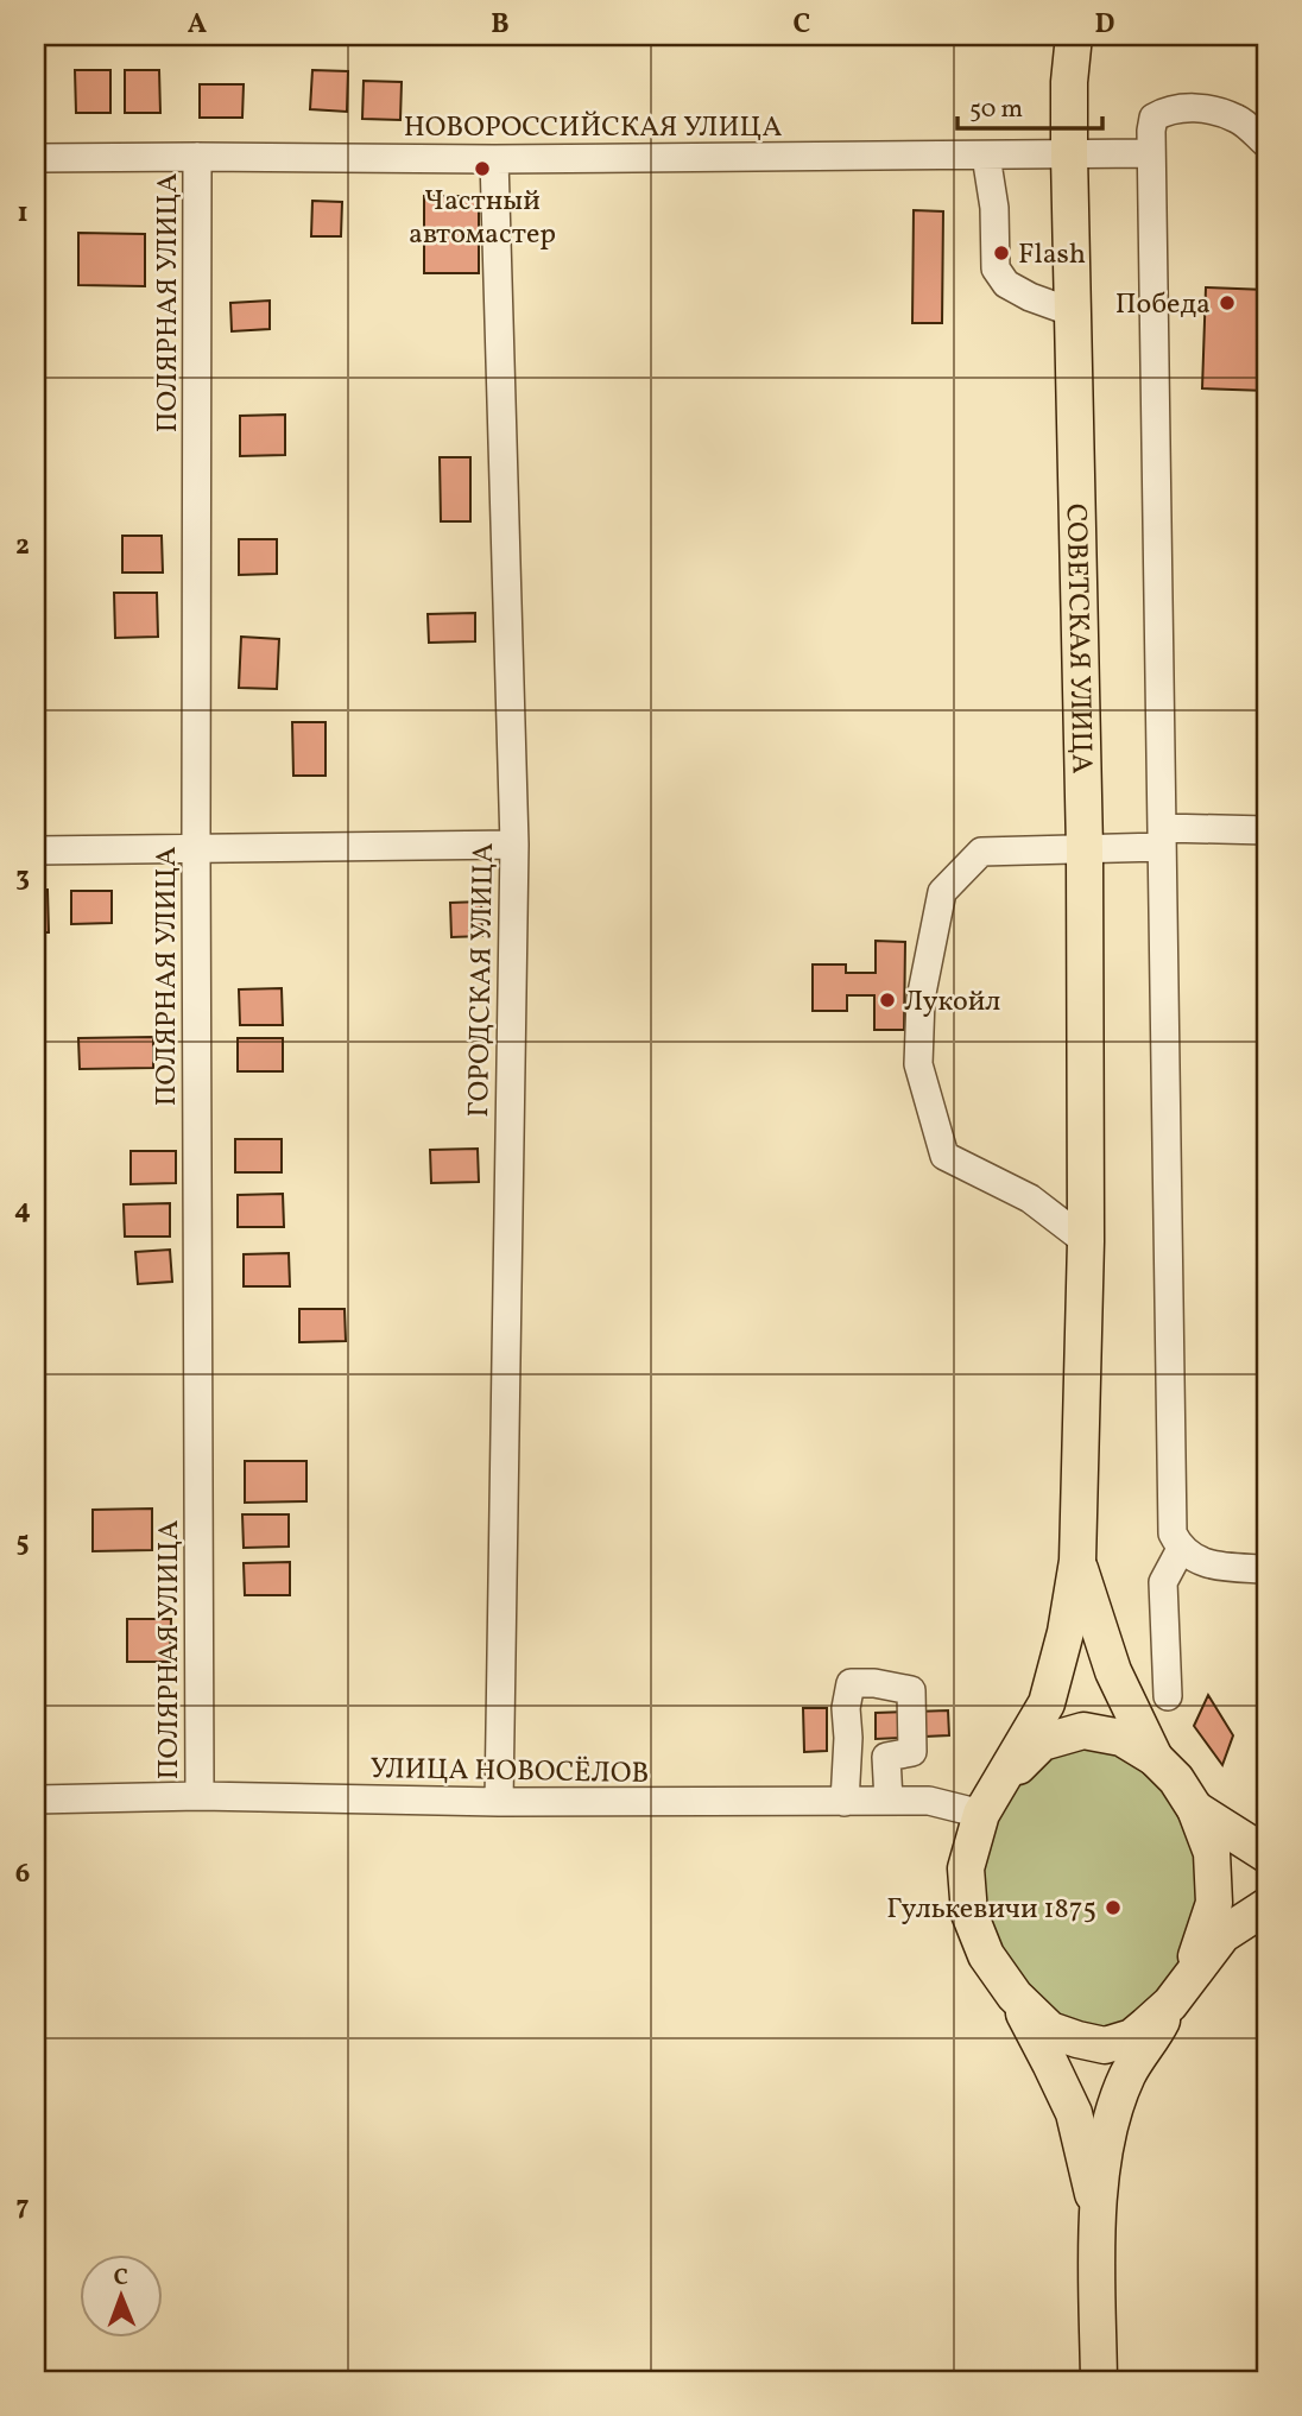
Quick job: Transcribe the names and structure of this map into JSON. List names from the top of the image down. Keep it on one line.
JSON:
{"streets":{"main road":["СОВЕТСКАЯ УЛИЦА"],"street":["НОВОРОССИЙСКАЯ УЛИЦА","ПОЛЯРНАЯ УЛИЦА","ГОРОДСКАЯ УЛИЦА","УЛИЦА НОВОСЁЛОВ"]},"crossings":[["НОВОРОССИЙСКАЯ УЛИЦА","ПОЛЯРНАЯ УЛИЦА"],["НОВОРОССИЙСКАЯ УЛИЦА","СОВЕТСКАЯ УЛИЦА"],["НОВОРОССИЙСКАЯ УЛИЦА","ГОРОДСКАЯ УЛИЦА"],["ПОЛЯРНАЯ УЛИЦА","УЛИЦА НОВОСЁЛОВ"],["ГОРОДСКАЯ УЛИЦА","УЛИЦА НОВОСЁЛОВ"]],"places":["Частный автомастер","Flash","Победа","Лукойл","Гулькевичи 1875"],"scale_bar":"50 m","north":"top","grid":{"columns":["A","B","C","D"],"rows":["1","2","3","4","5","6","7"]}}
